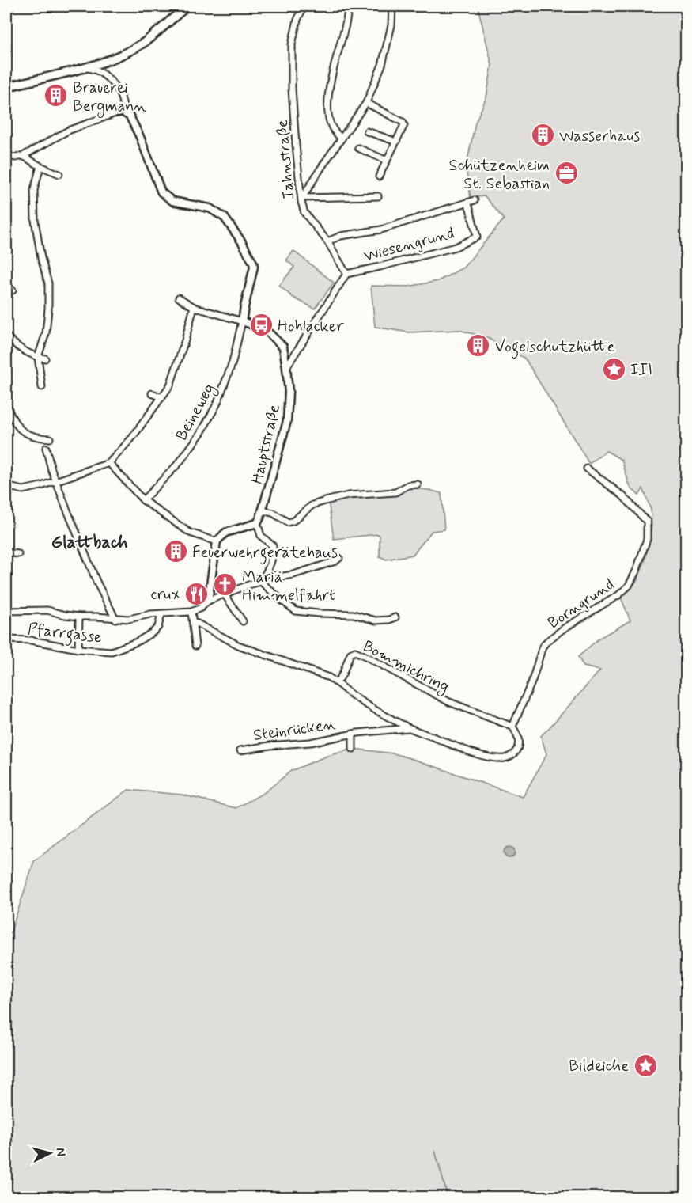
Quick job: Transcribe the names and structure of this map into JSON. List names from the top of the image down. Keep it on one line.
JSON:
{"streets":{"street":["Jahnstraße","Wiesengrund","Beineweg","Hauptstraße","Borngrund","Pfarrgasse","Bommichring","Steinrücken"]},"crossings":[["Jahnstraße","Wiesengrund"],["Beineweg","Hauptstraße"],["Borngrund","Bommichring"]],"districts":["Glattbach"],"places":{"building":["Brauerei Bergmann","Wasserhaus","Vogelschutzhütte","Feuerwehrgerätehaus"],"office":["Schützenheim St. Sebastian"],"bus stop":["Hohlacker"],"place":["III","Bildeiche"],"church":["Mariä Himmelfahrt"],"restaurant":["crux"]},"north":"right"}
